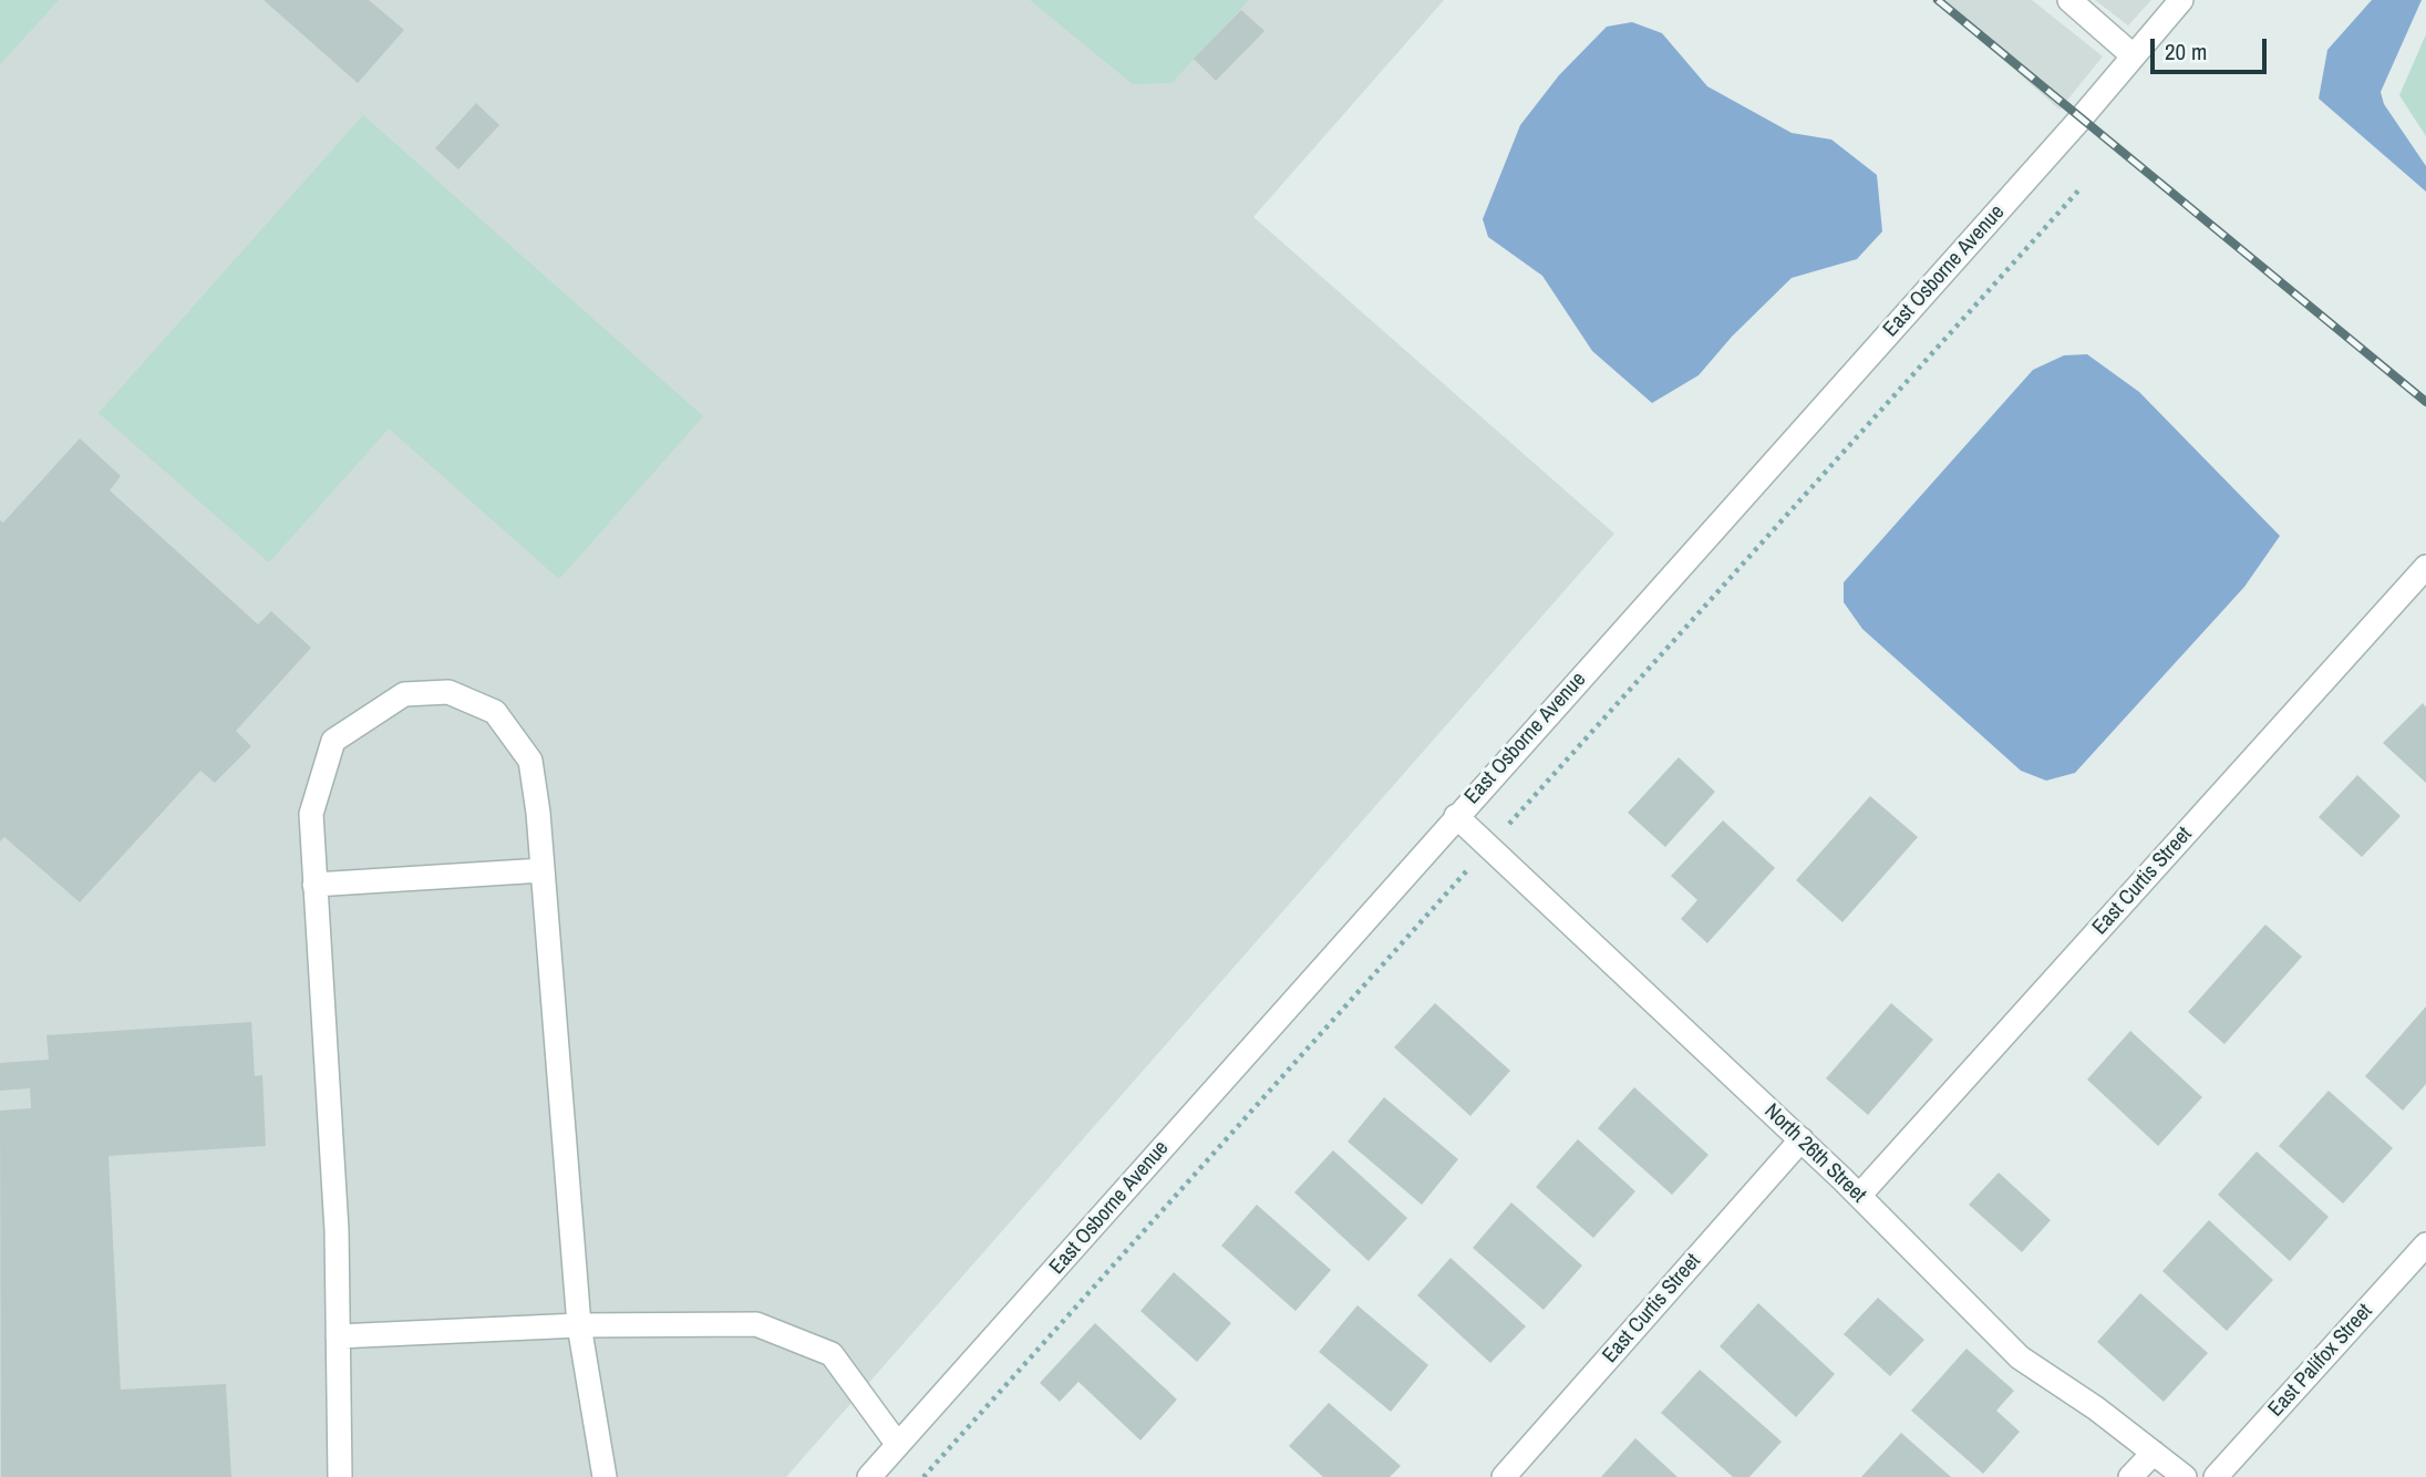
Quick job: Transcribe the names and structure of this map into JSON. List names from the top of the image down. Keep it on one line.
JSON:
{"streets":{"street":["East Osborne Avenue","East Curtis Street","North 26th Street","East Palifox Street"]},"crossings":[["East Osborne Avenue","North 26th Street"],["East Curtis Street","North 26th Street"]],"scale_bar":"20 m"}
